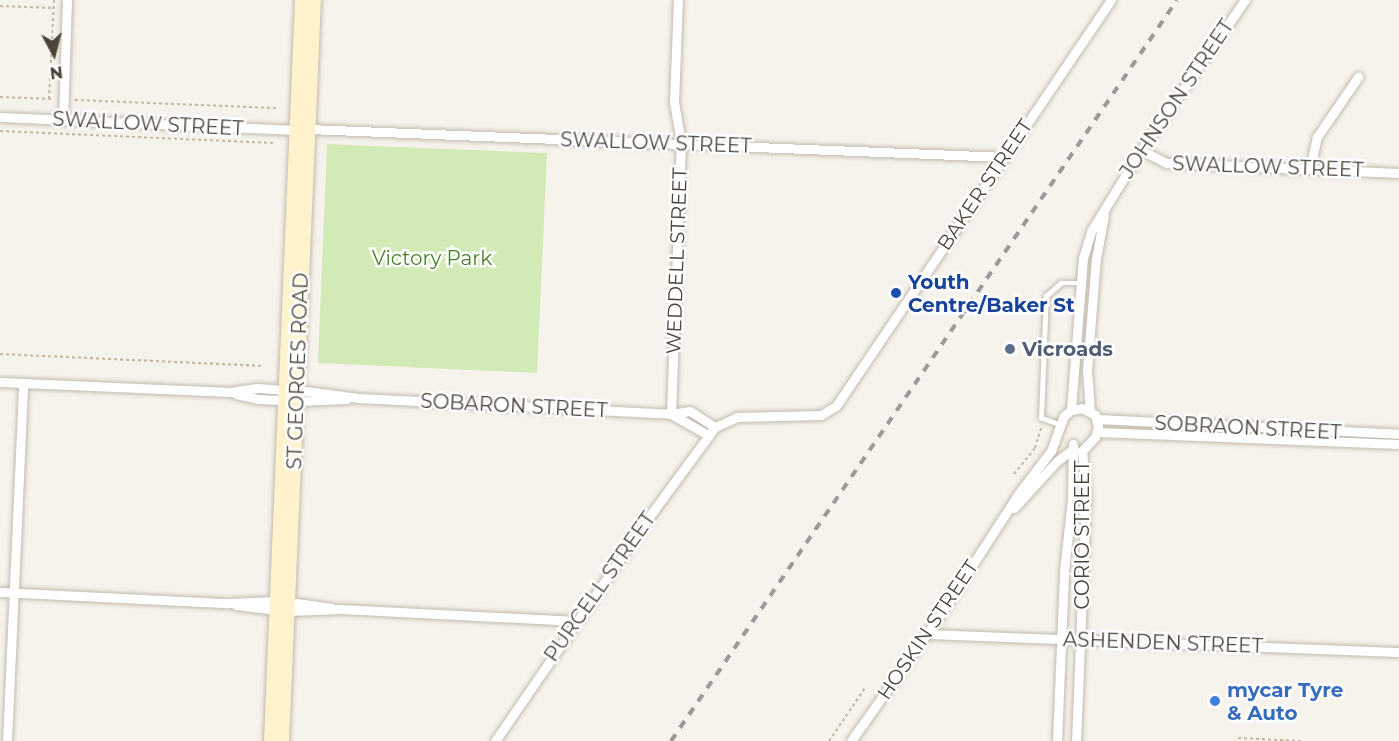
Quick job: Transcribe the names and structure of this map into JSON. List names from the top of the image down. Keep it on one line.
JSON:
{"streets":{"street":["JOHNSON STREET","SWALLOW STREET","BAKER STREET","WEDDELL STREET","ST GEORGES ROAD","SOBARON STREET","SOBRAON STREET","CORIO STREET","PURCELL STREET","HOSKIN STREET","ASHENDEN STREET"]},"crossings":[["JOHNSON STREET","SWALLOW STREET"],["SWALLOW STREET","BAKER STREET"],["SWALLOW STREET","WEDDELL STREET"],["SWALLOW STREET","ST GEORGES ROAD"],["BAKER STREET","SOBARON STREET"],["BAKER STREET","PURCELL STREET"],["WEDDELL STREET","SOBARON STREET"],["ST GEORGES ROAD","SOBARON STREET"],["SOBARON STREET","PURCELL STREET"],["SOBRAON STREET","CORIO STREET"],["SOBRAON STREET","HOSKIN STREET"],["CORIO STREET","HOSKIN STREET"],["CORIO STREET","ASHENDEN STREET"],["HOSKIN STREET","ASHENDEN STREET"]],"parks":["Victory Park"],"places":["Youth Centre/Baker St","Vicroads","mycar Tyre & Auto"],"north":"bottom"}
